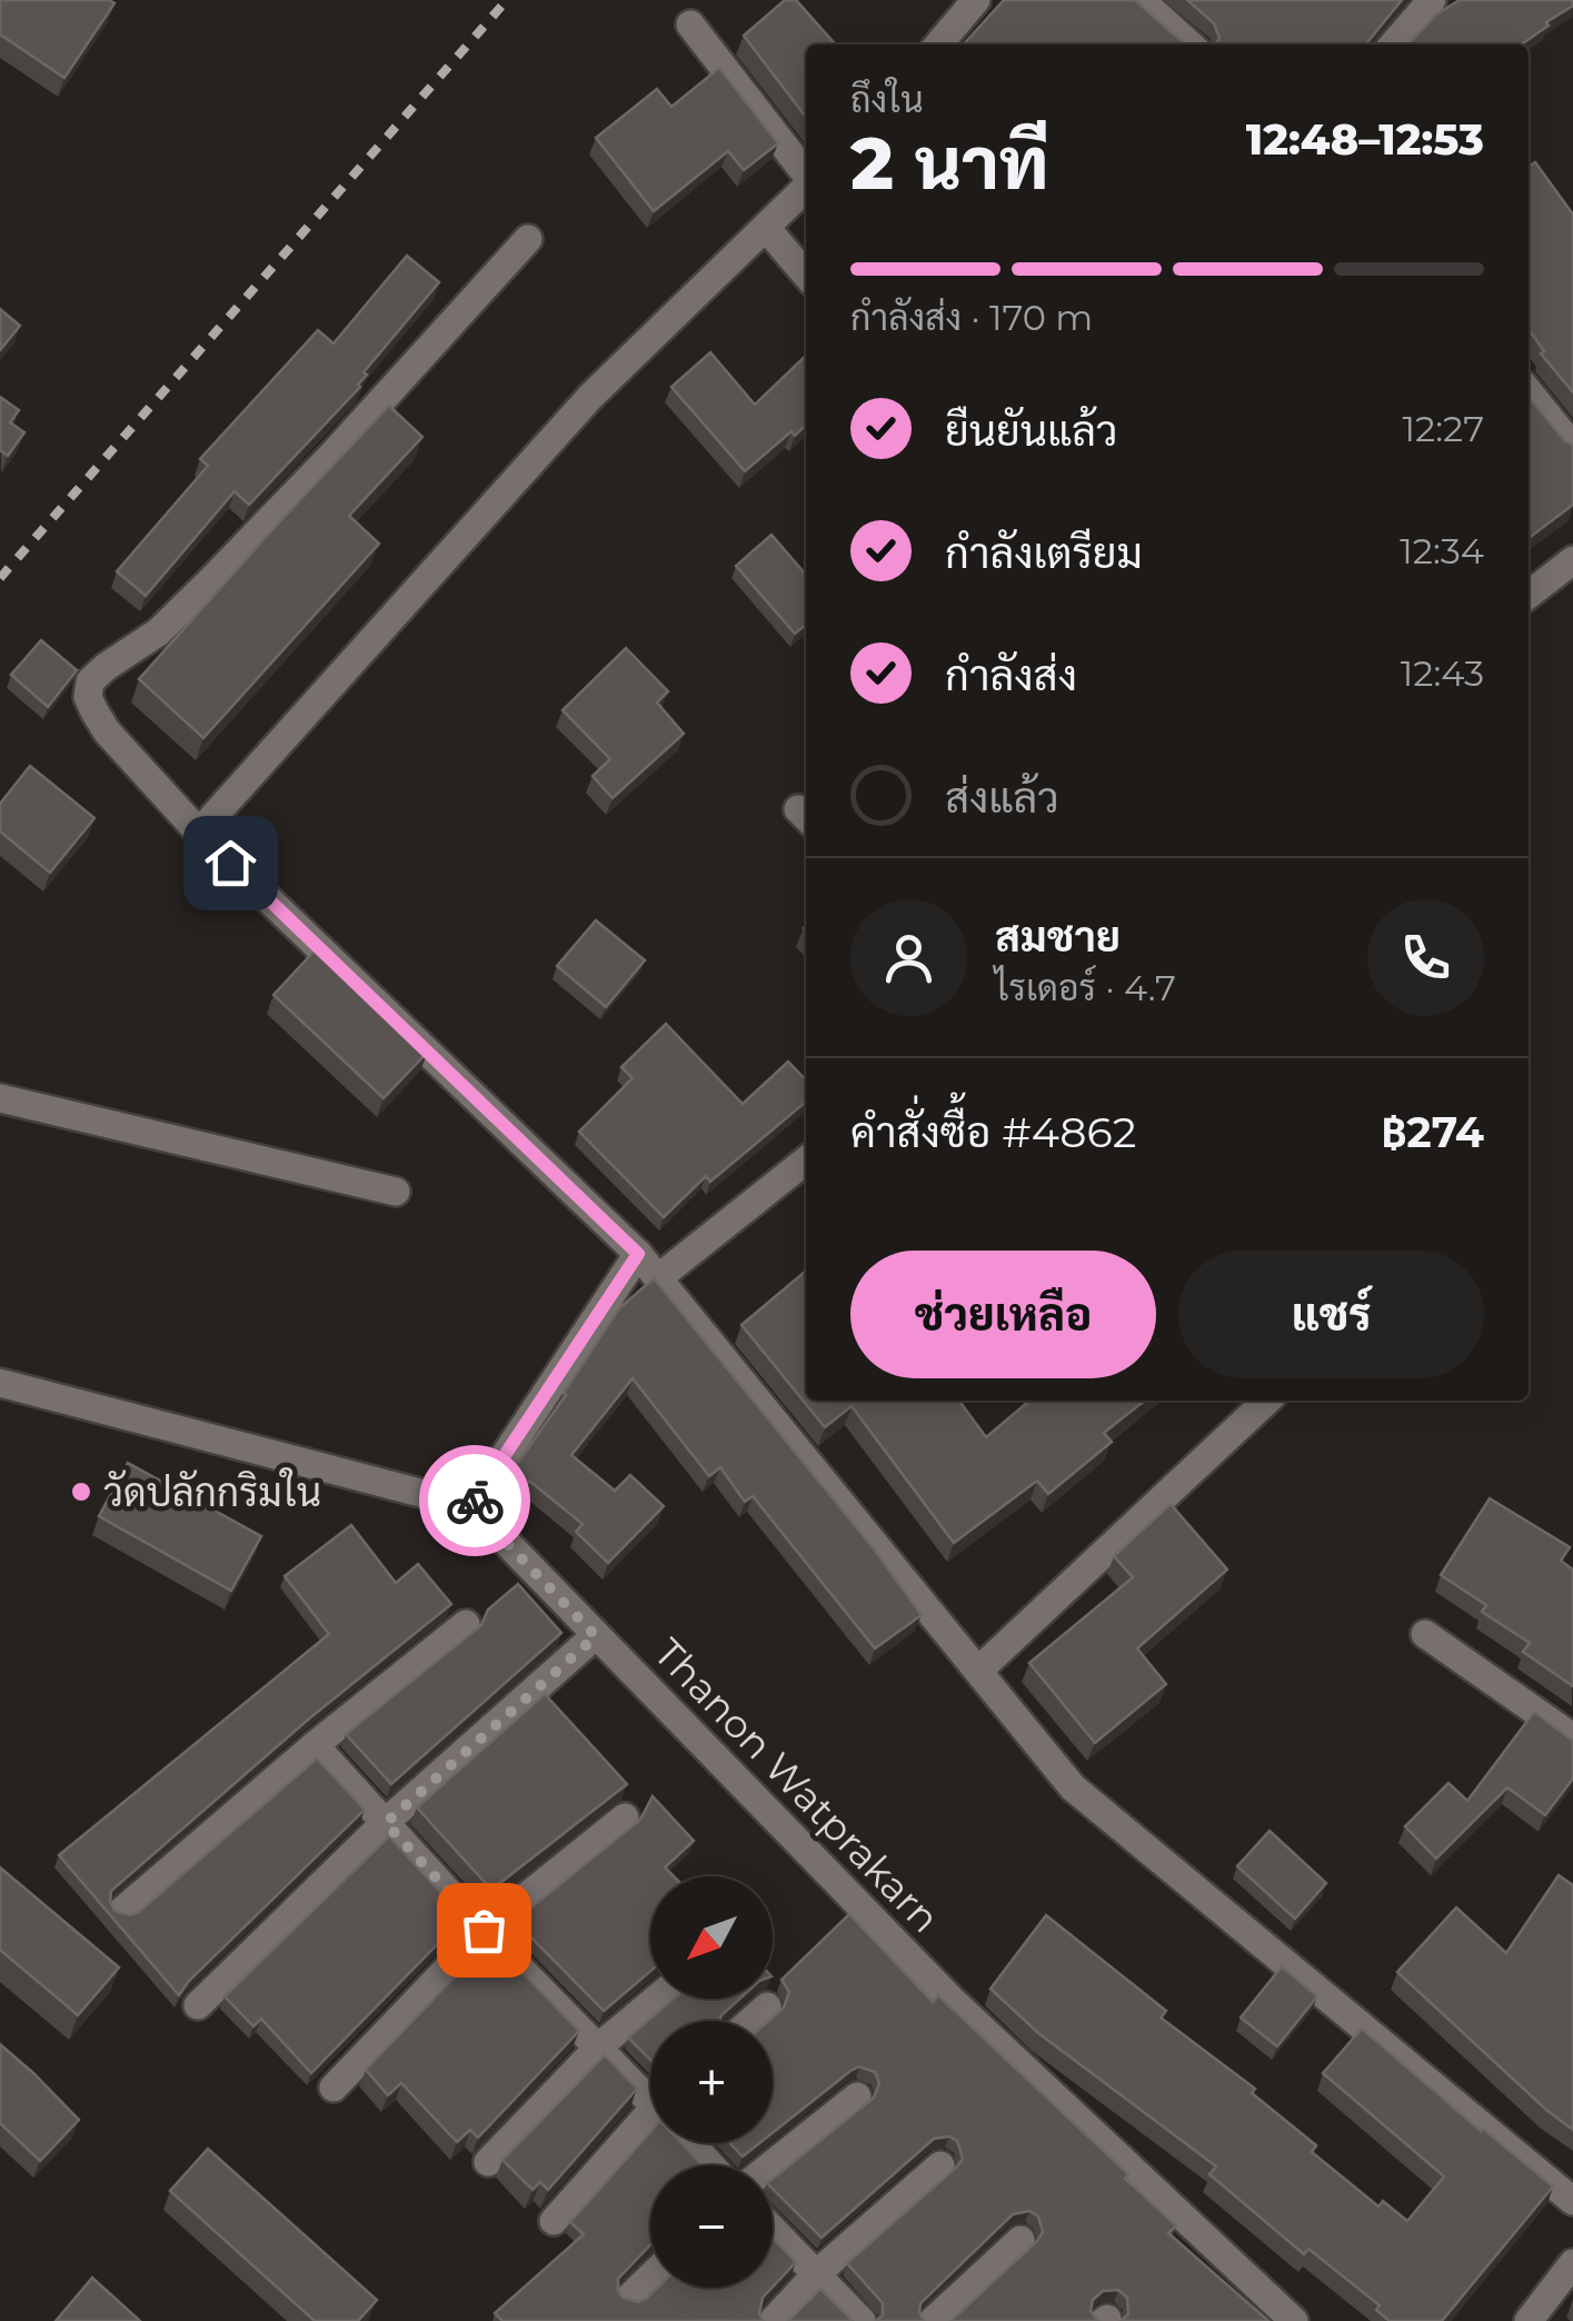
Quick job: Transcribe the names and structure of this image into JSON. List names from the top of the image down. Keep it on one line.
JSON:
{"streets":{"street":["Thanon Watprakarn"]},"places":["วัดปลักกริมใน"],"north":"bottom left","page":{"heading":["2 นาที","ถึงใน","12:48–12:53"],"panel":["สมชาย","ไรเดอร์ · 4.7","คำสั่งซื้อ #4862","฿274"],"bar":"กำลังส่ง · 170 m","list":[["ยืนยันแล้ว","12:27"],["กำลังเตรียม","12:34"],["กำลังส่ง","12:43"],"ส่งแล้ว"],"buttons":["ช่วยเหลือ","แชร์"],"map_buttons":["+","−"]}}
